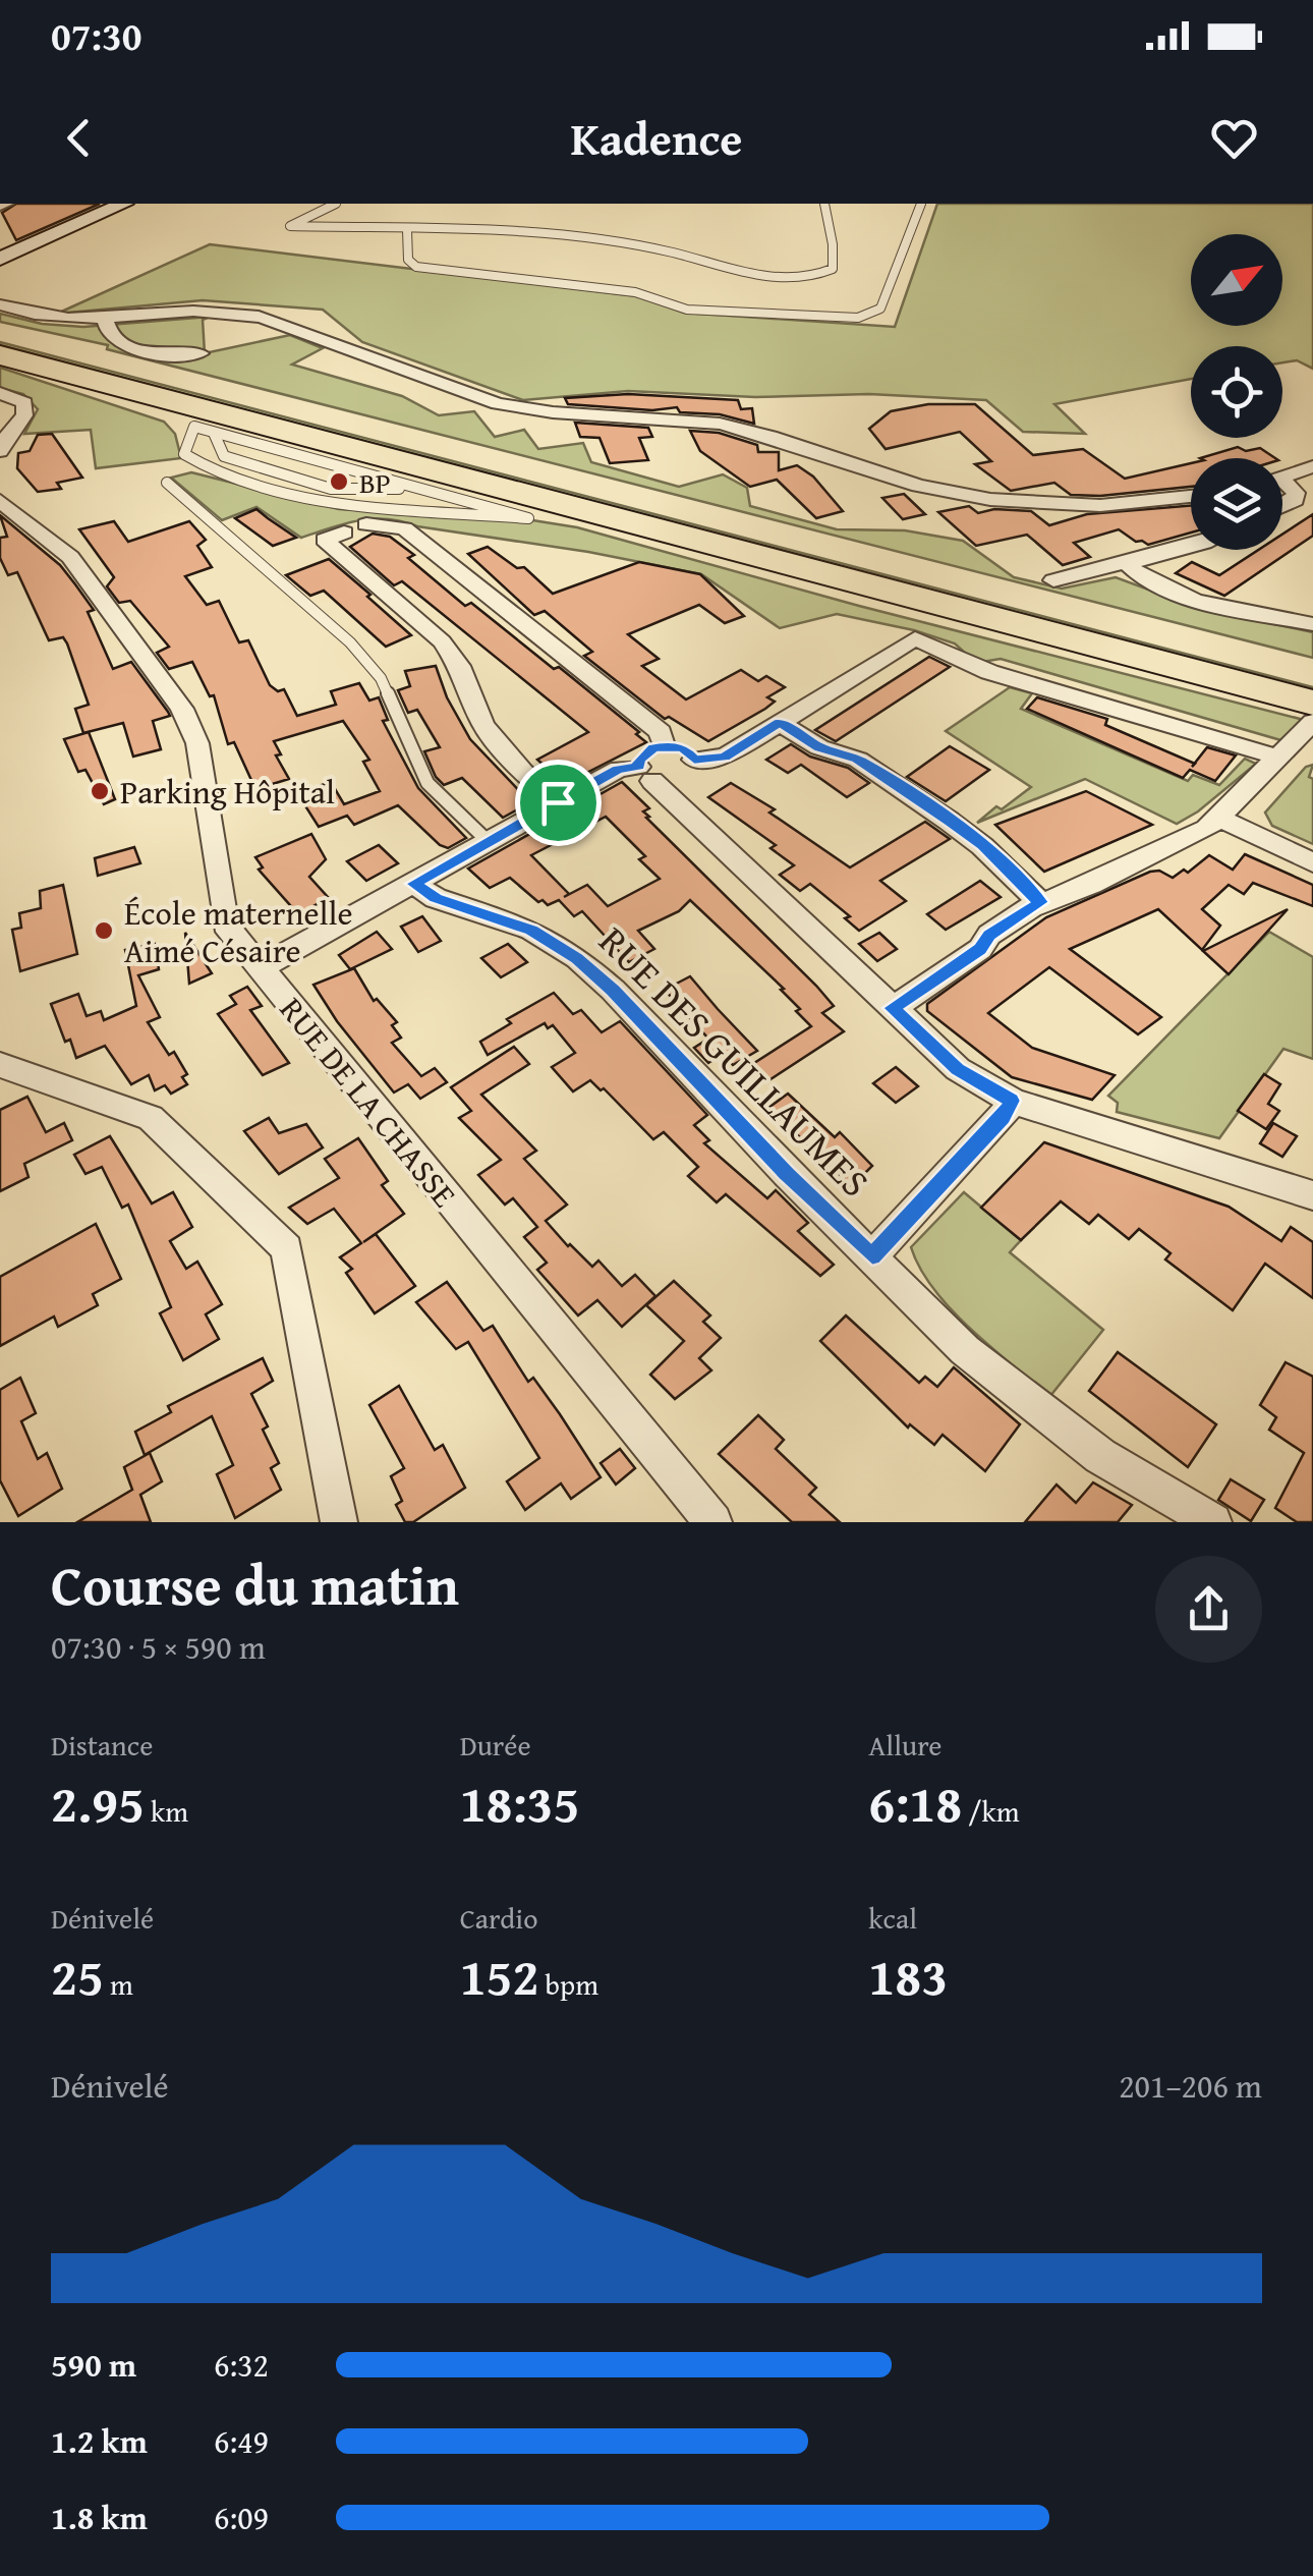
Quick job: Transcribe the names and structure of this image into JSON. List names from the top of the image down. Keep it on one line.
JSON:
{"streets":{"street":["RUE DES GUILLAUMES","RUE DE LA CHASSE"]},"places":["BP","Parking Hôpital","École maternelle Aimé Césaire"],"north":"top right","page":{"status":"07:30","header":"Kadence","heading":["Course du matin","07:30 · 5 × 590 m"],"stats":[["Distance","2.95 km"],["Durée","18:35"],["Allure","6:18 /km"],["Dénivelé","25 m"],["Cardio","152 bpm"],["kcal","183"]],"chart":["Dénivelé","201–206 m"],"list":[{"name":"590 m","note":"6:32"},{"name":"1.2 km","note":"6:49"},{"name":"1.8 km","note":"6:09"}]}}
